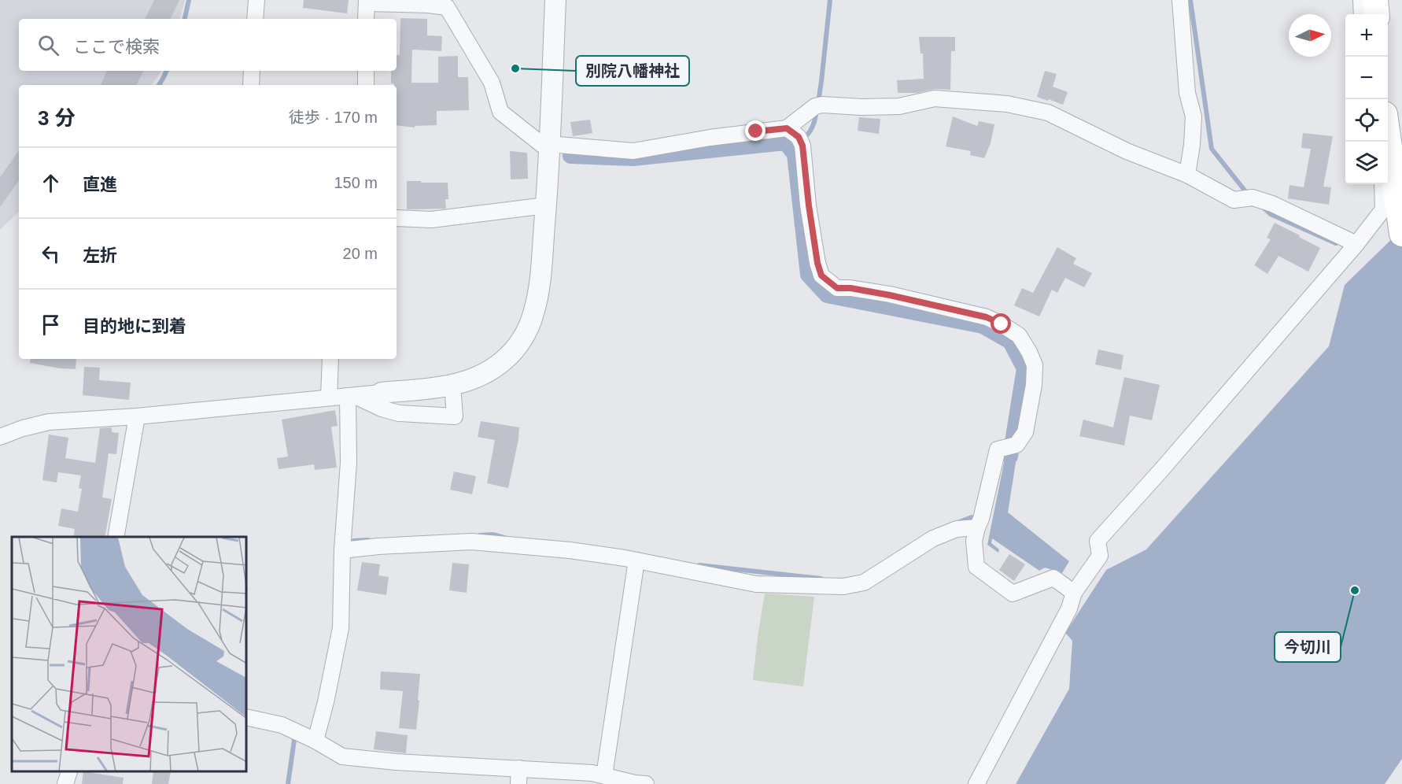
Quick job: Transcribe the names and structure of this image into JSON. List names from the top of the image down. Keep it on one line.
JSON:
{"places":["別院八幡神社","今切川"],"north":"right","page":{"map_buttons":["+","−"],"search":"ここで検索","heading":["3 分","徒歩 · 170 m"],"list":[["直進","150 m"],["左折","20 m"],"目的地に到着"]}}
